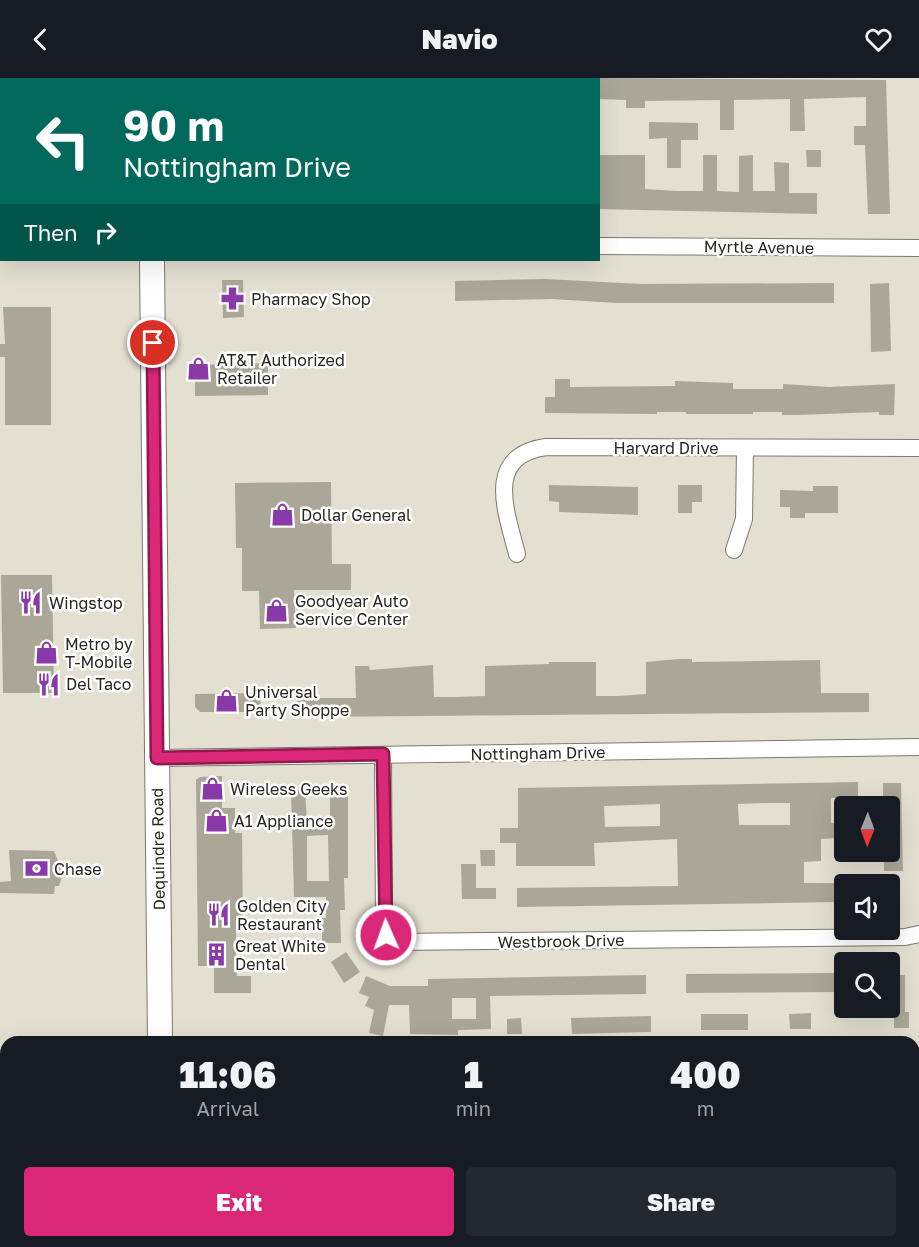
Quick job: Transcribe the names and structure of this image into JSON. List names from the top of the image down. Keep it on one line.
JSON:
{"streets":{"main road":["Dequindre Road"],"street":["Myrtle Avenue","Harvard Drive","Nottingham Drive","Westbrook Drive"]},"crossings":[["Nottingham Drive","Dequindre Road"],["Nottingham Drive","Westbrook Drive"]],"places":{"pharmacy":["Pharmacy Shop"],"shop":["AT&T Authorized Retailer","Dollar General","Goodyear Auto Service Center","Metro by T-Mobile","Universal Party Shoppe","Wireless Geeks","A1 Appliance"],"restaurant":["Wingstop","Del Taco","Golden City Restaurant"],"bank":["Chase"],"building":["Great White Dental"]},"north":"bottom","page":{"header":"Navio","turn":["90 m","Nottingham Drive"],"then":"Then","eta":["11:06","Arrival","1","min","400","m"],"buttons":["Exit","Share"]}}
